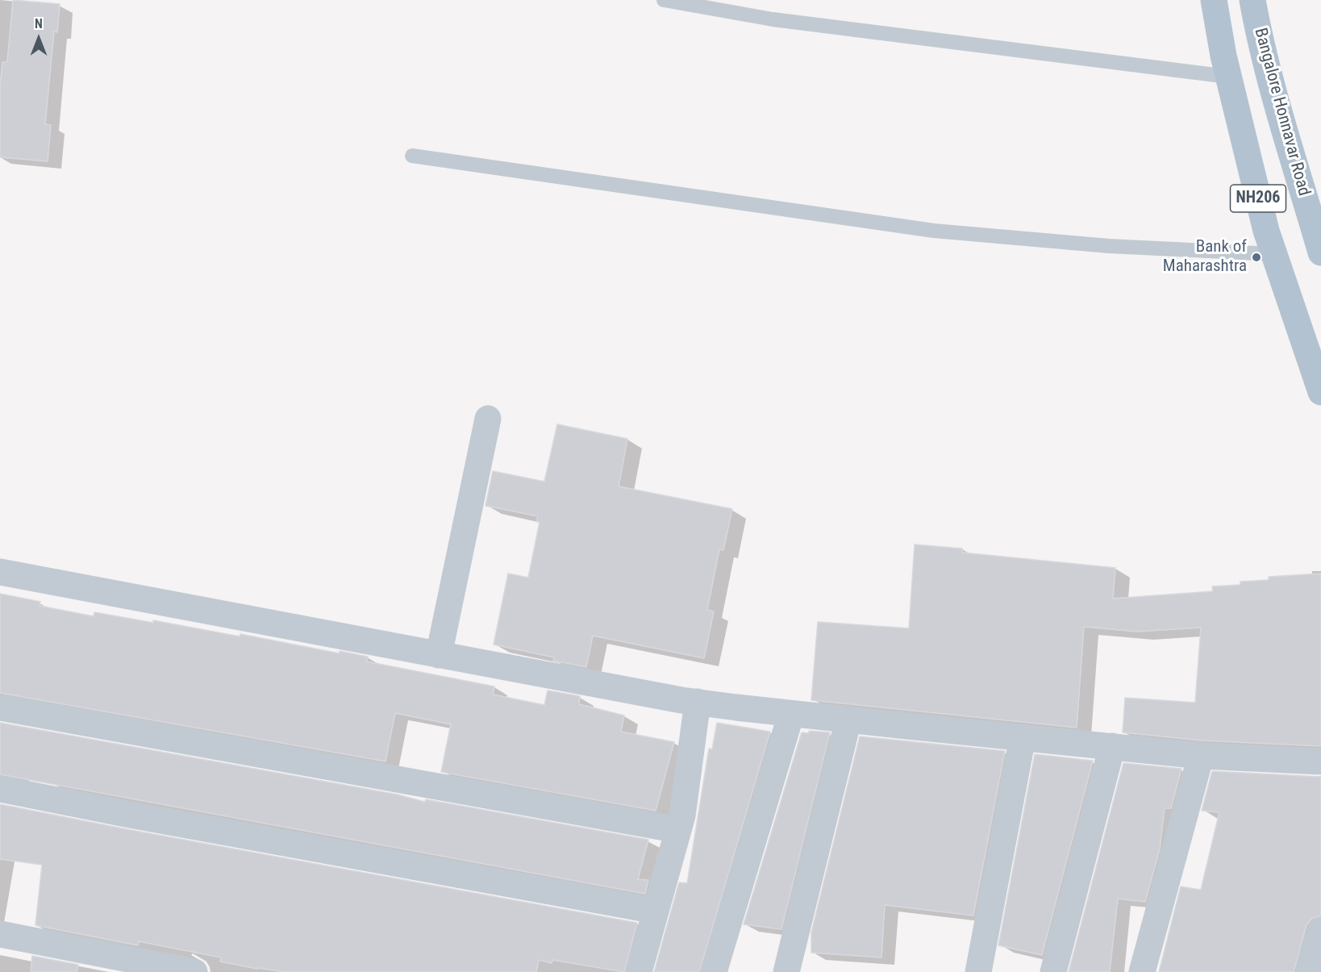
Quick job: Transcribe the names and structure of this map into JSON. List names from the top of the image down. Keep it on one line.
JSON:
{"streets":{"main road":["Bangalore Honnavar Road","NH206"]},"places":["Bank of Maharashtra"],"north":"top"}
